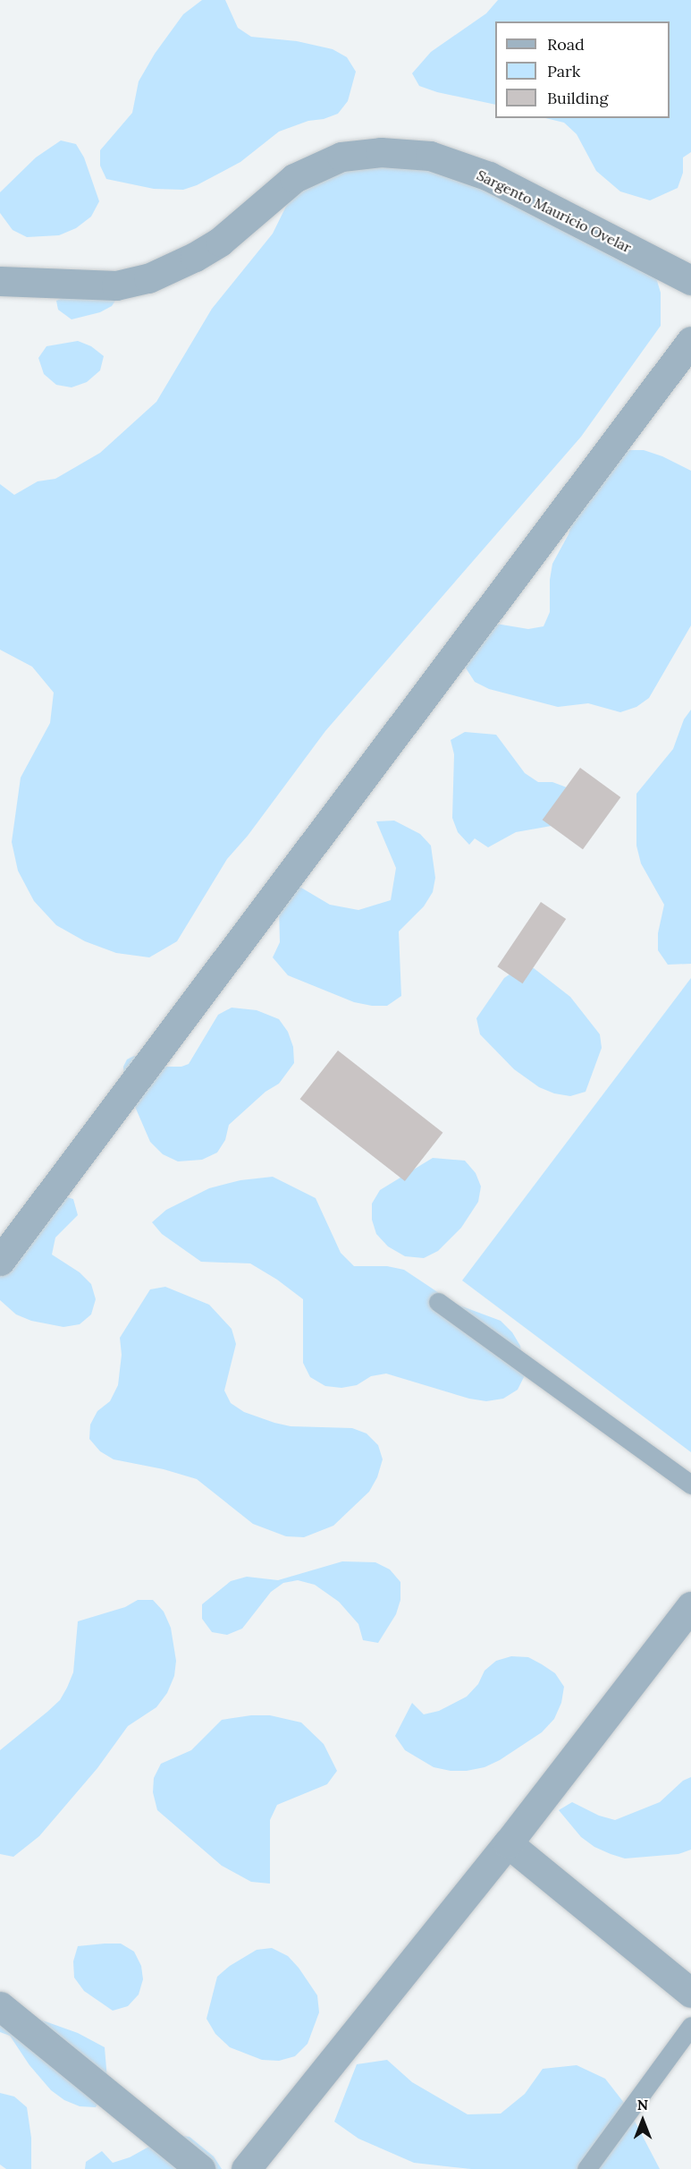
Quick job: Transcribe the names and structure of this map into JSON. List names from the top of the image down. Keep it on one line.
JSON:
{"streets":{"street":["Sargento Mauricio Ovelar"]},"legend":["Road","Park","Building"],"north":"top"}
